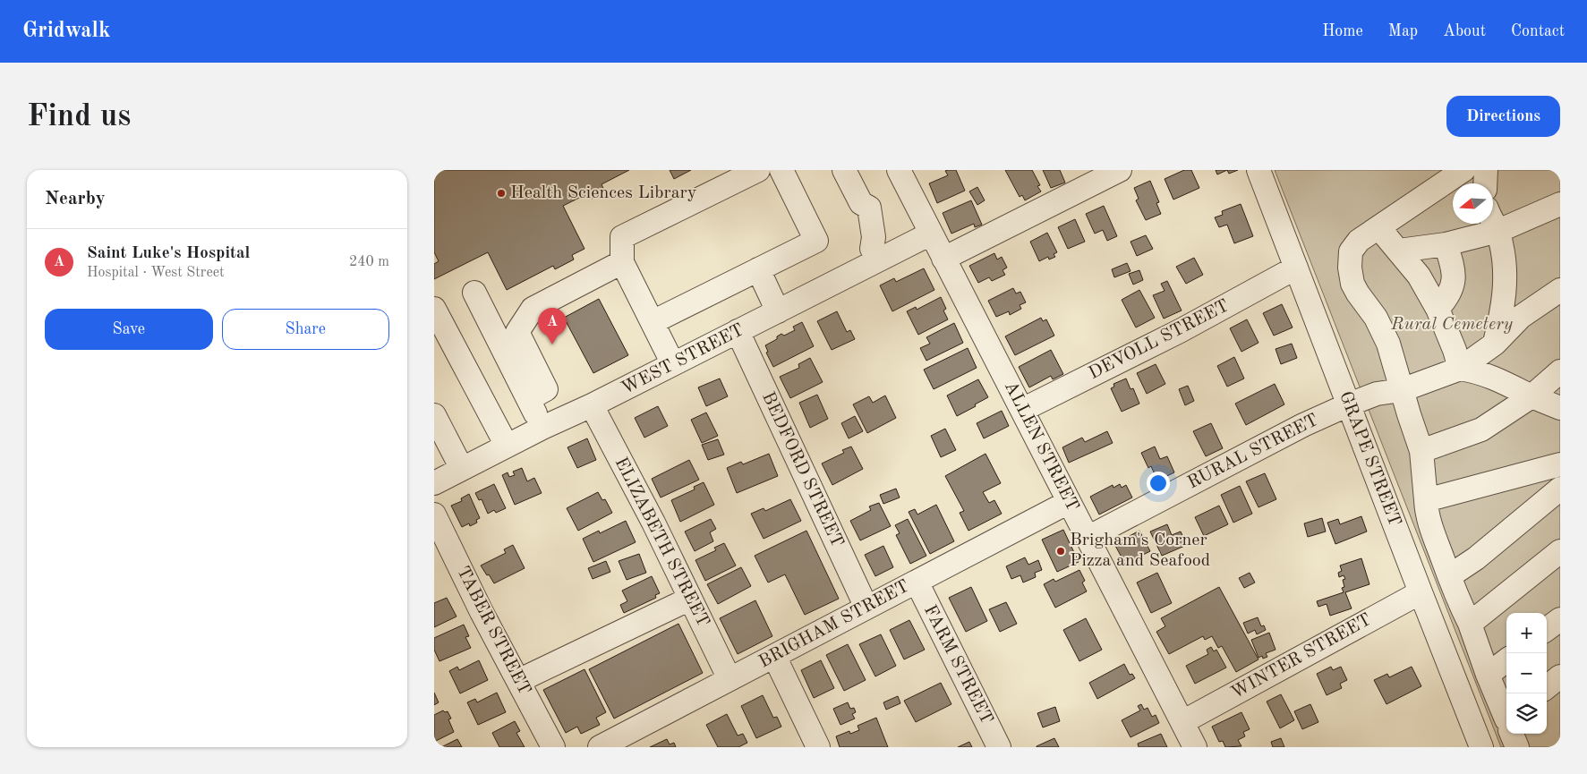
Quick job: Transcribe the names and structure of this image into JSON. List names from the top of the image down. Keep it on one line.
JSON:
{"streets":{"street":["DEVOLL STREET","WEST STREET","ALLEN STREET","RURAL STREET","GRAPE STREET","BEDFORD STREET","ELIZABETH STREET","BRIGHAM STREET","TABER STREET","WINTER STREET","FARM STREET"]},"crossings":[["DEVOLL STREET","ALLEN STREET"],["DEVOLL STREET","GRAPE STREET"],["WEST STREET","ALLEN STREET"],["WEST STREET","BEDFORD STREET"],["WEST STREET","ELIZABETH STREET"],["ALLEN STREET","RURAL STREET"],["ALLEN STREET","BRIGHAM STREET"],["ALLEN STREET","WINTER STREET"],["RURAL STREET","GRAPE STREET"],["GRAPE STREET","WINTER STREET"],["BEDFORD STREET","BRIGHAM STREET"],["ELIZABETH STREET","BRIGHAM STREET"],["BRIGHAM STREET","FARM STREET"]],"parks":["Rural Cemetery"],"places":["Health Sciences Library","Brigham's Corner Pizza and Seafood"],"north":"left","page":{"header":"Gridwalk","nav":["Home","Map","About","Contact"],"buttons":["Directions",["Save","Share"]],"title":"Find us","heading":"Nearby","list":[{"mark":"A","name":"Saint Luke's Hospital","note":"Hospital · West Street","value":"240 m"}],"pins":"A","map_buttons":["+","−"]}}
